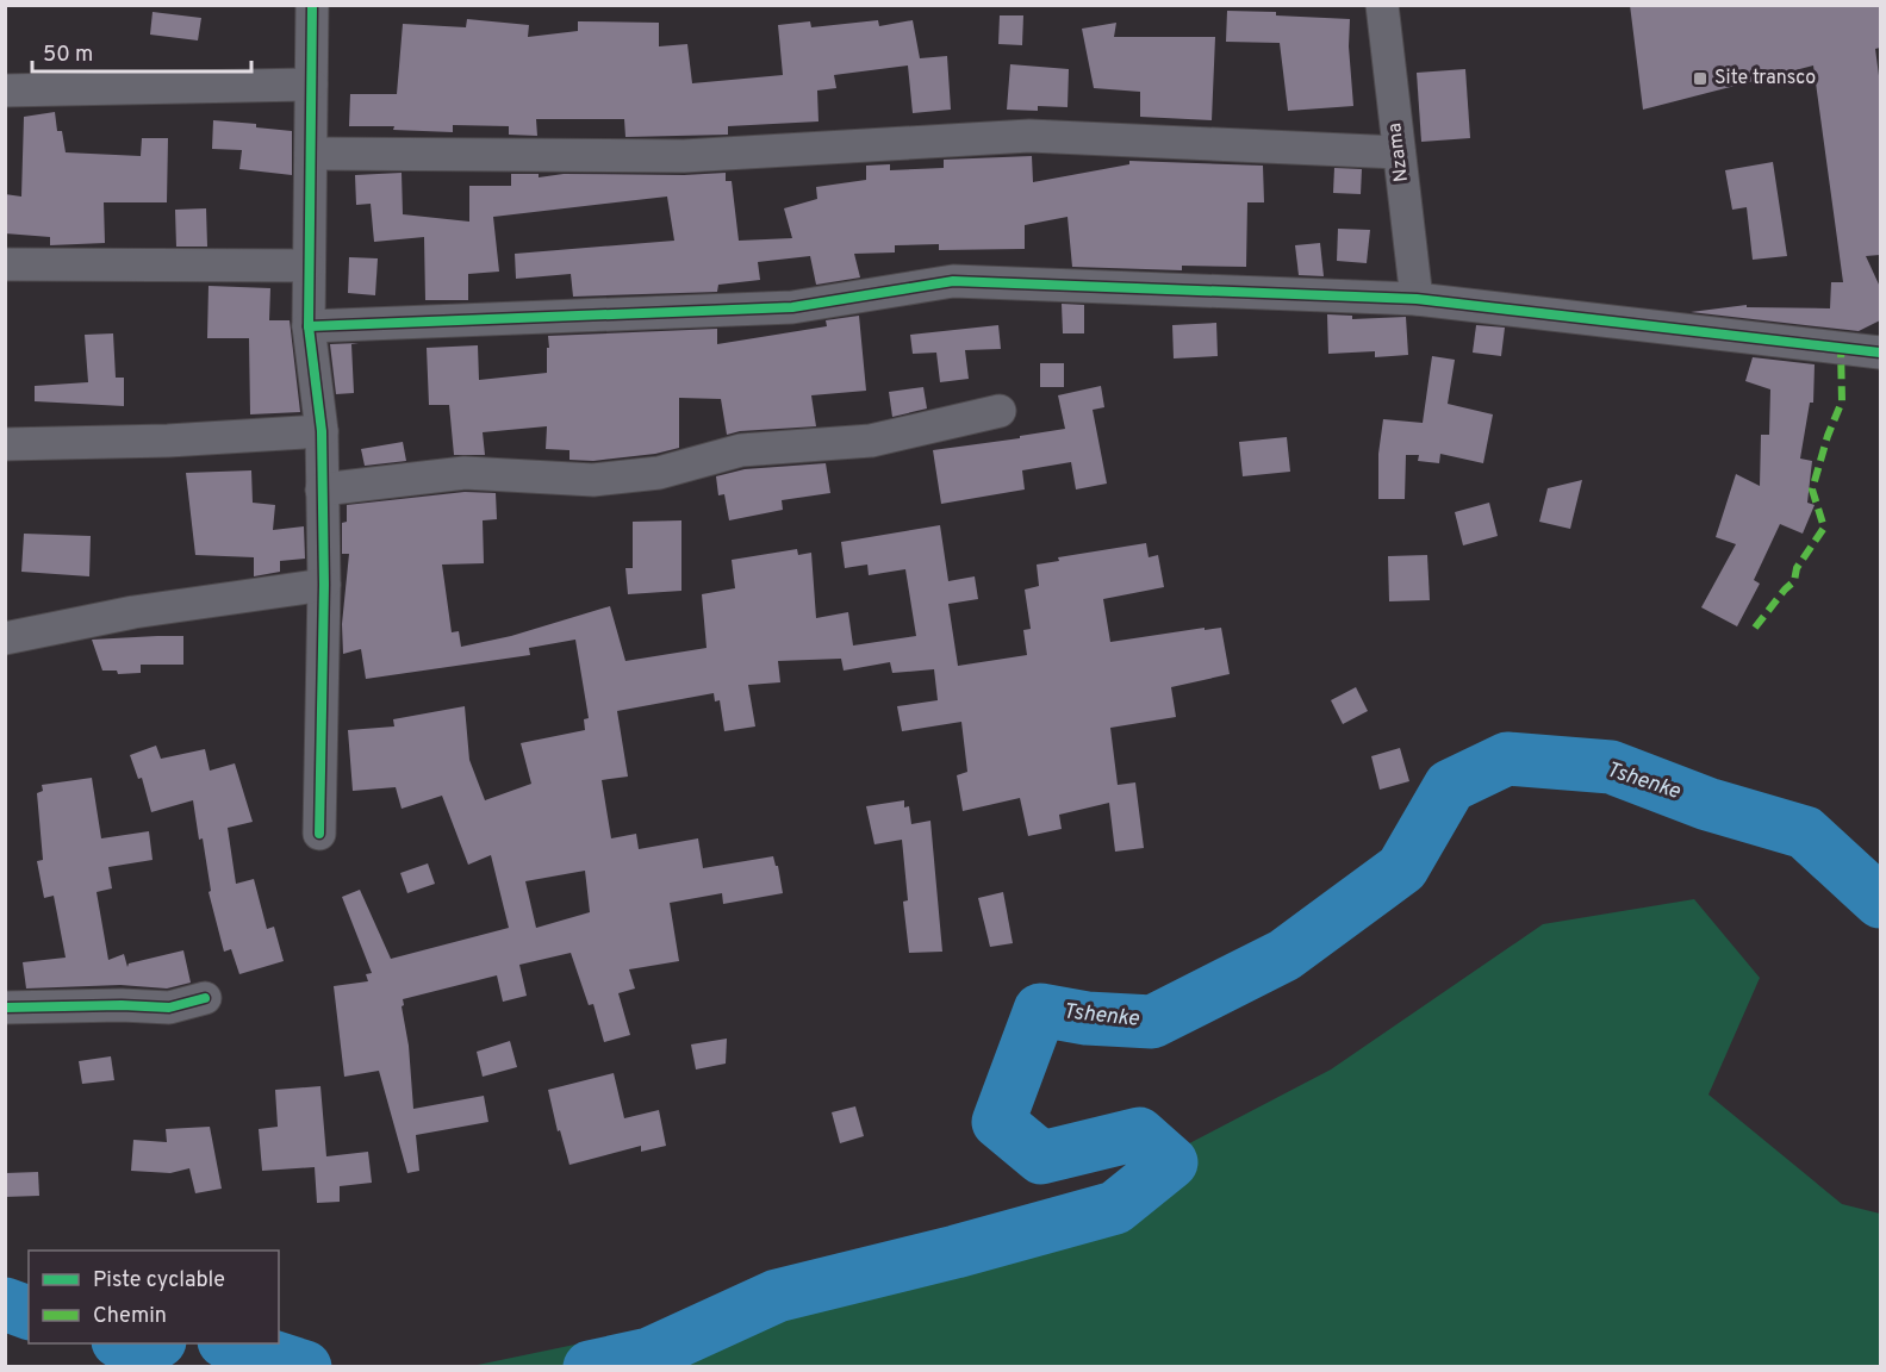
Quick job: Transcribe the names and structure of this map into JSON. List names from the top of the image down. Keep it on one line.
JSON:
{"streets":{"street":["Nzama"]},"water":["Tshenke"],"places":{"transit":["Site transco"]},"legend":["Piste cyclable","Chemin"],"scale_bar":"50 m"}
